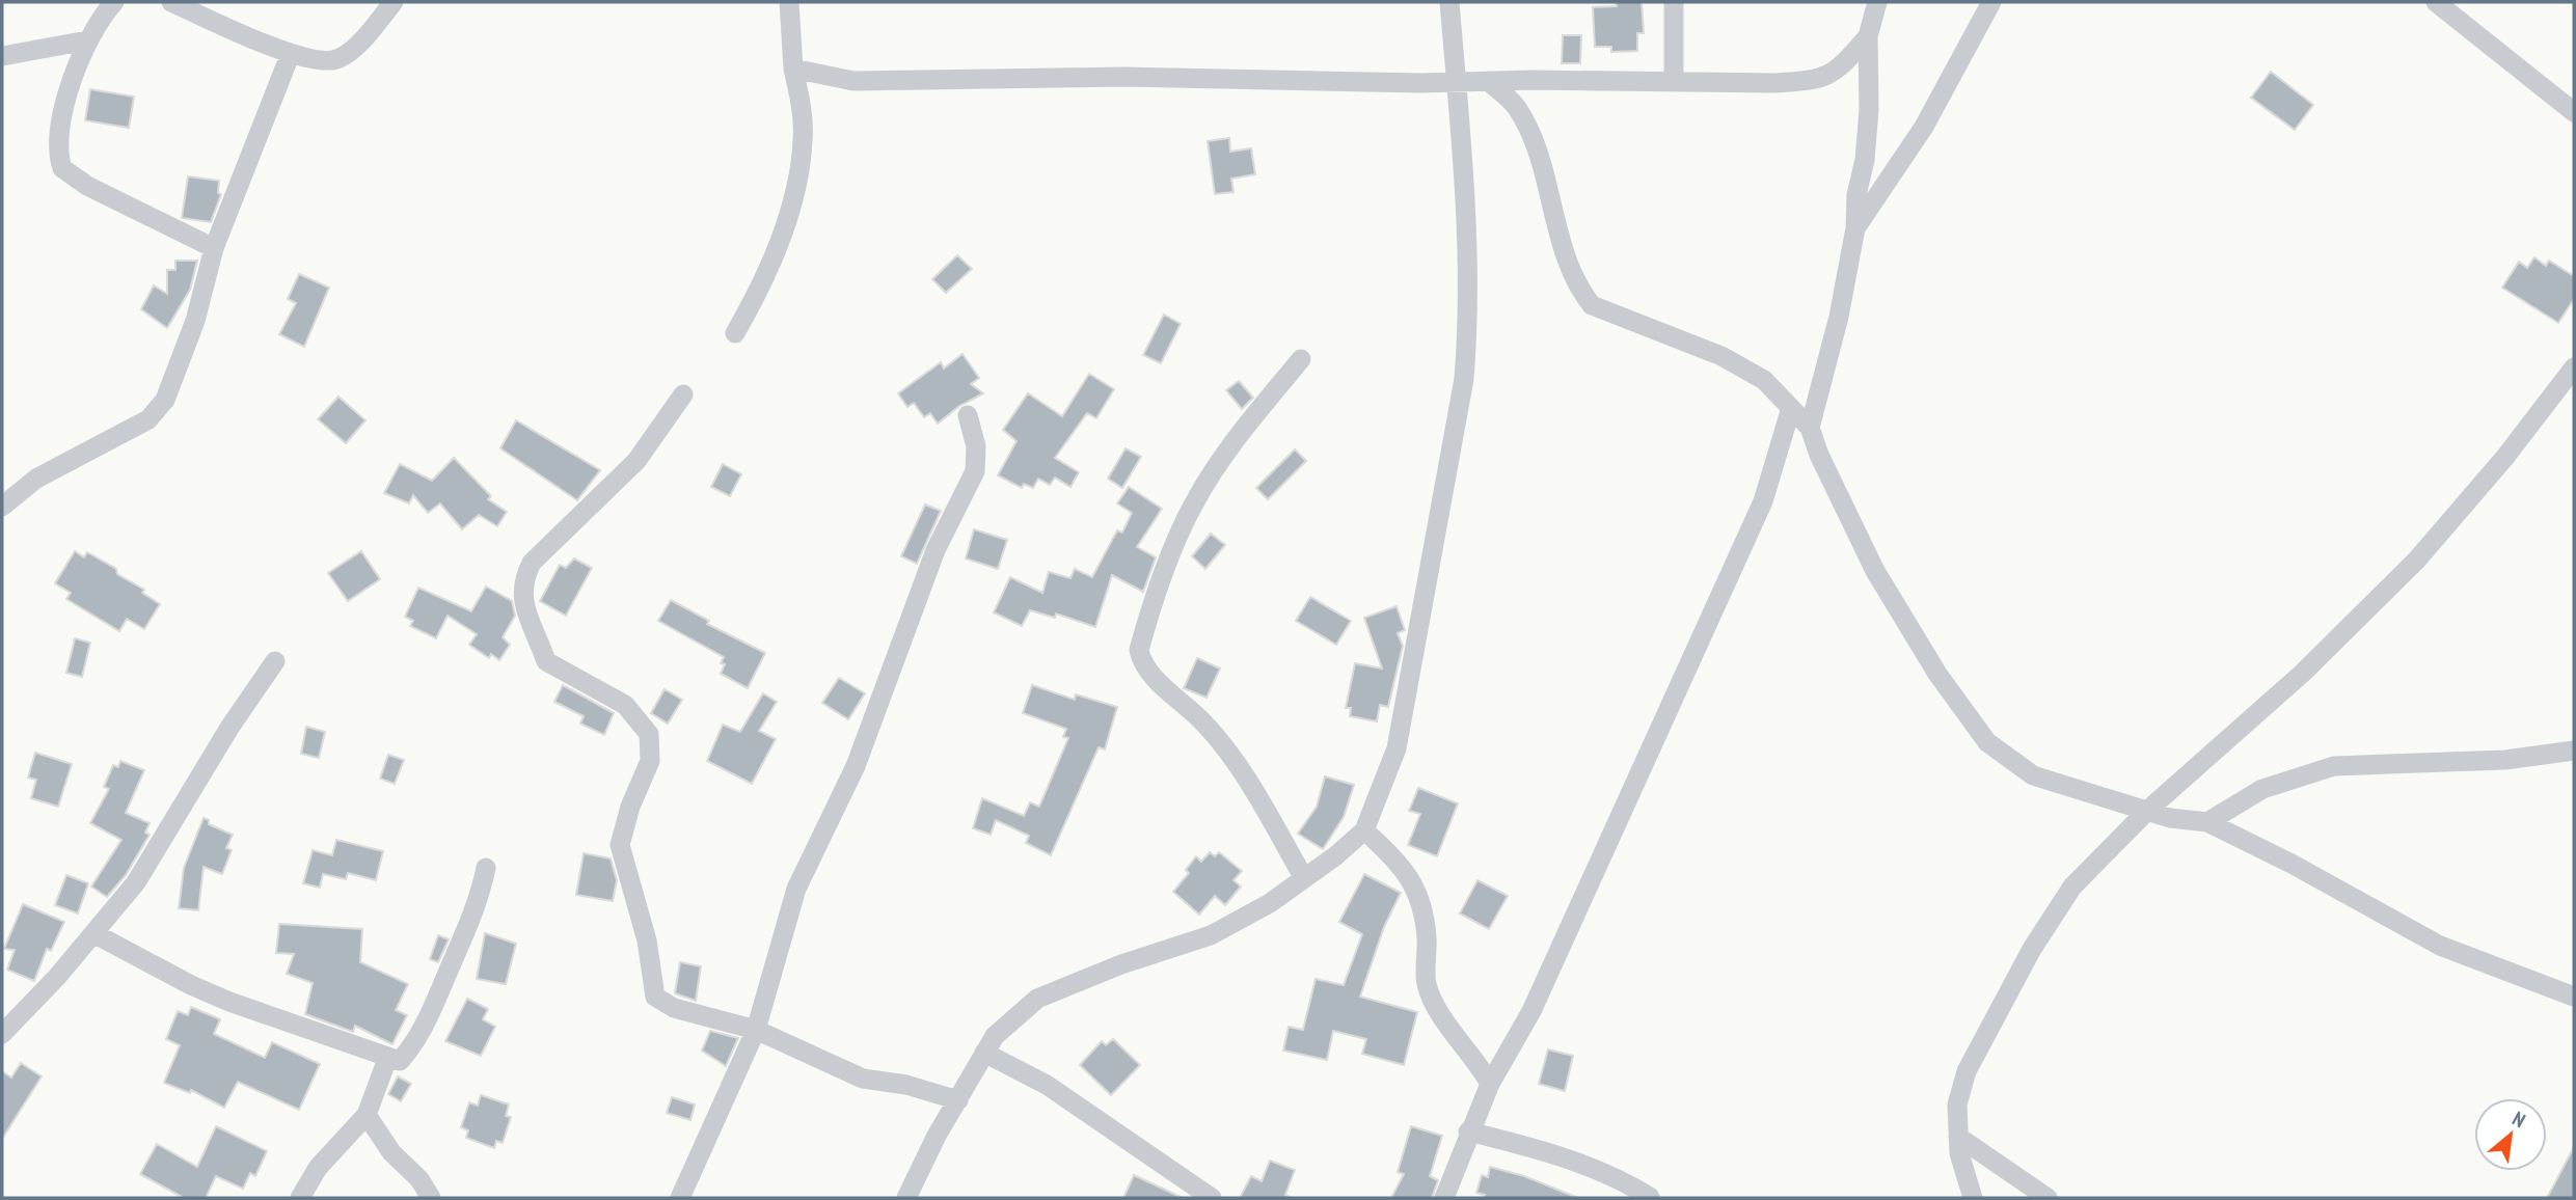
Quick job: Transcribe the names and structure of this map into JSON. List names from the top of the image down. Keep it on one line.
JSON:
{"north":"top right"}
